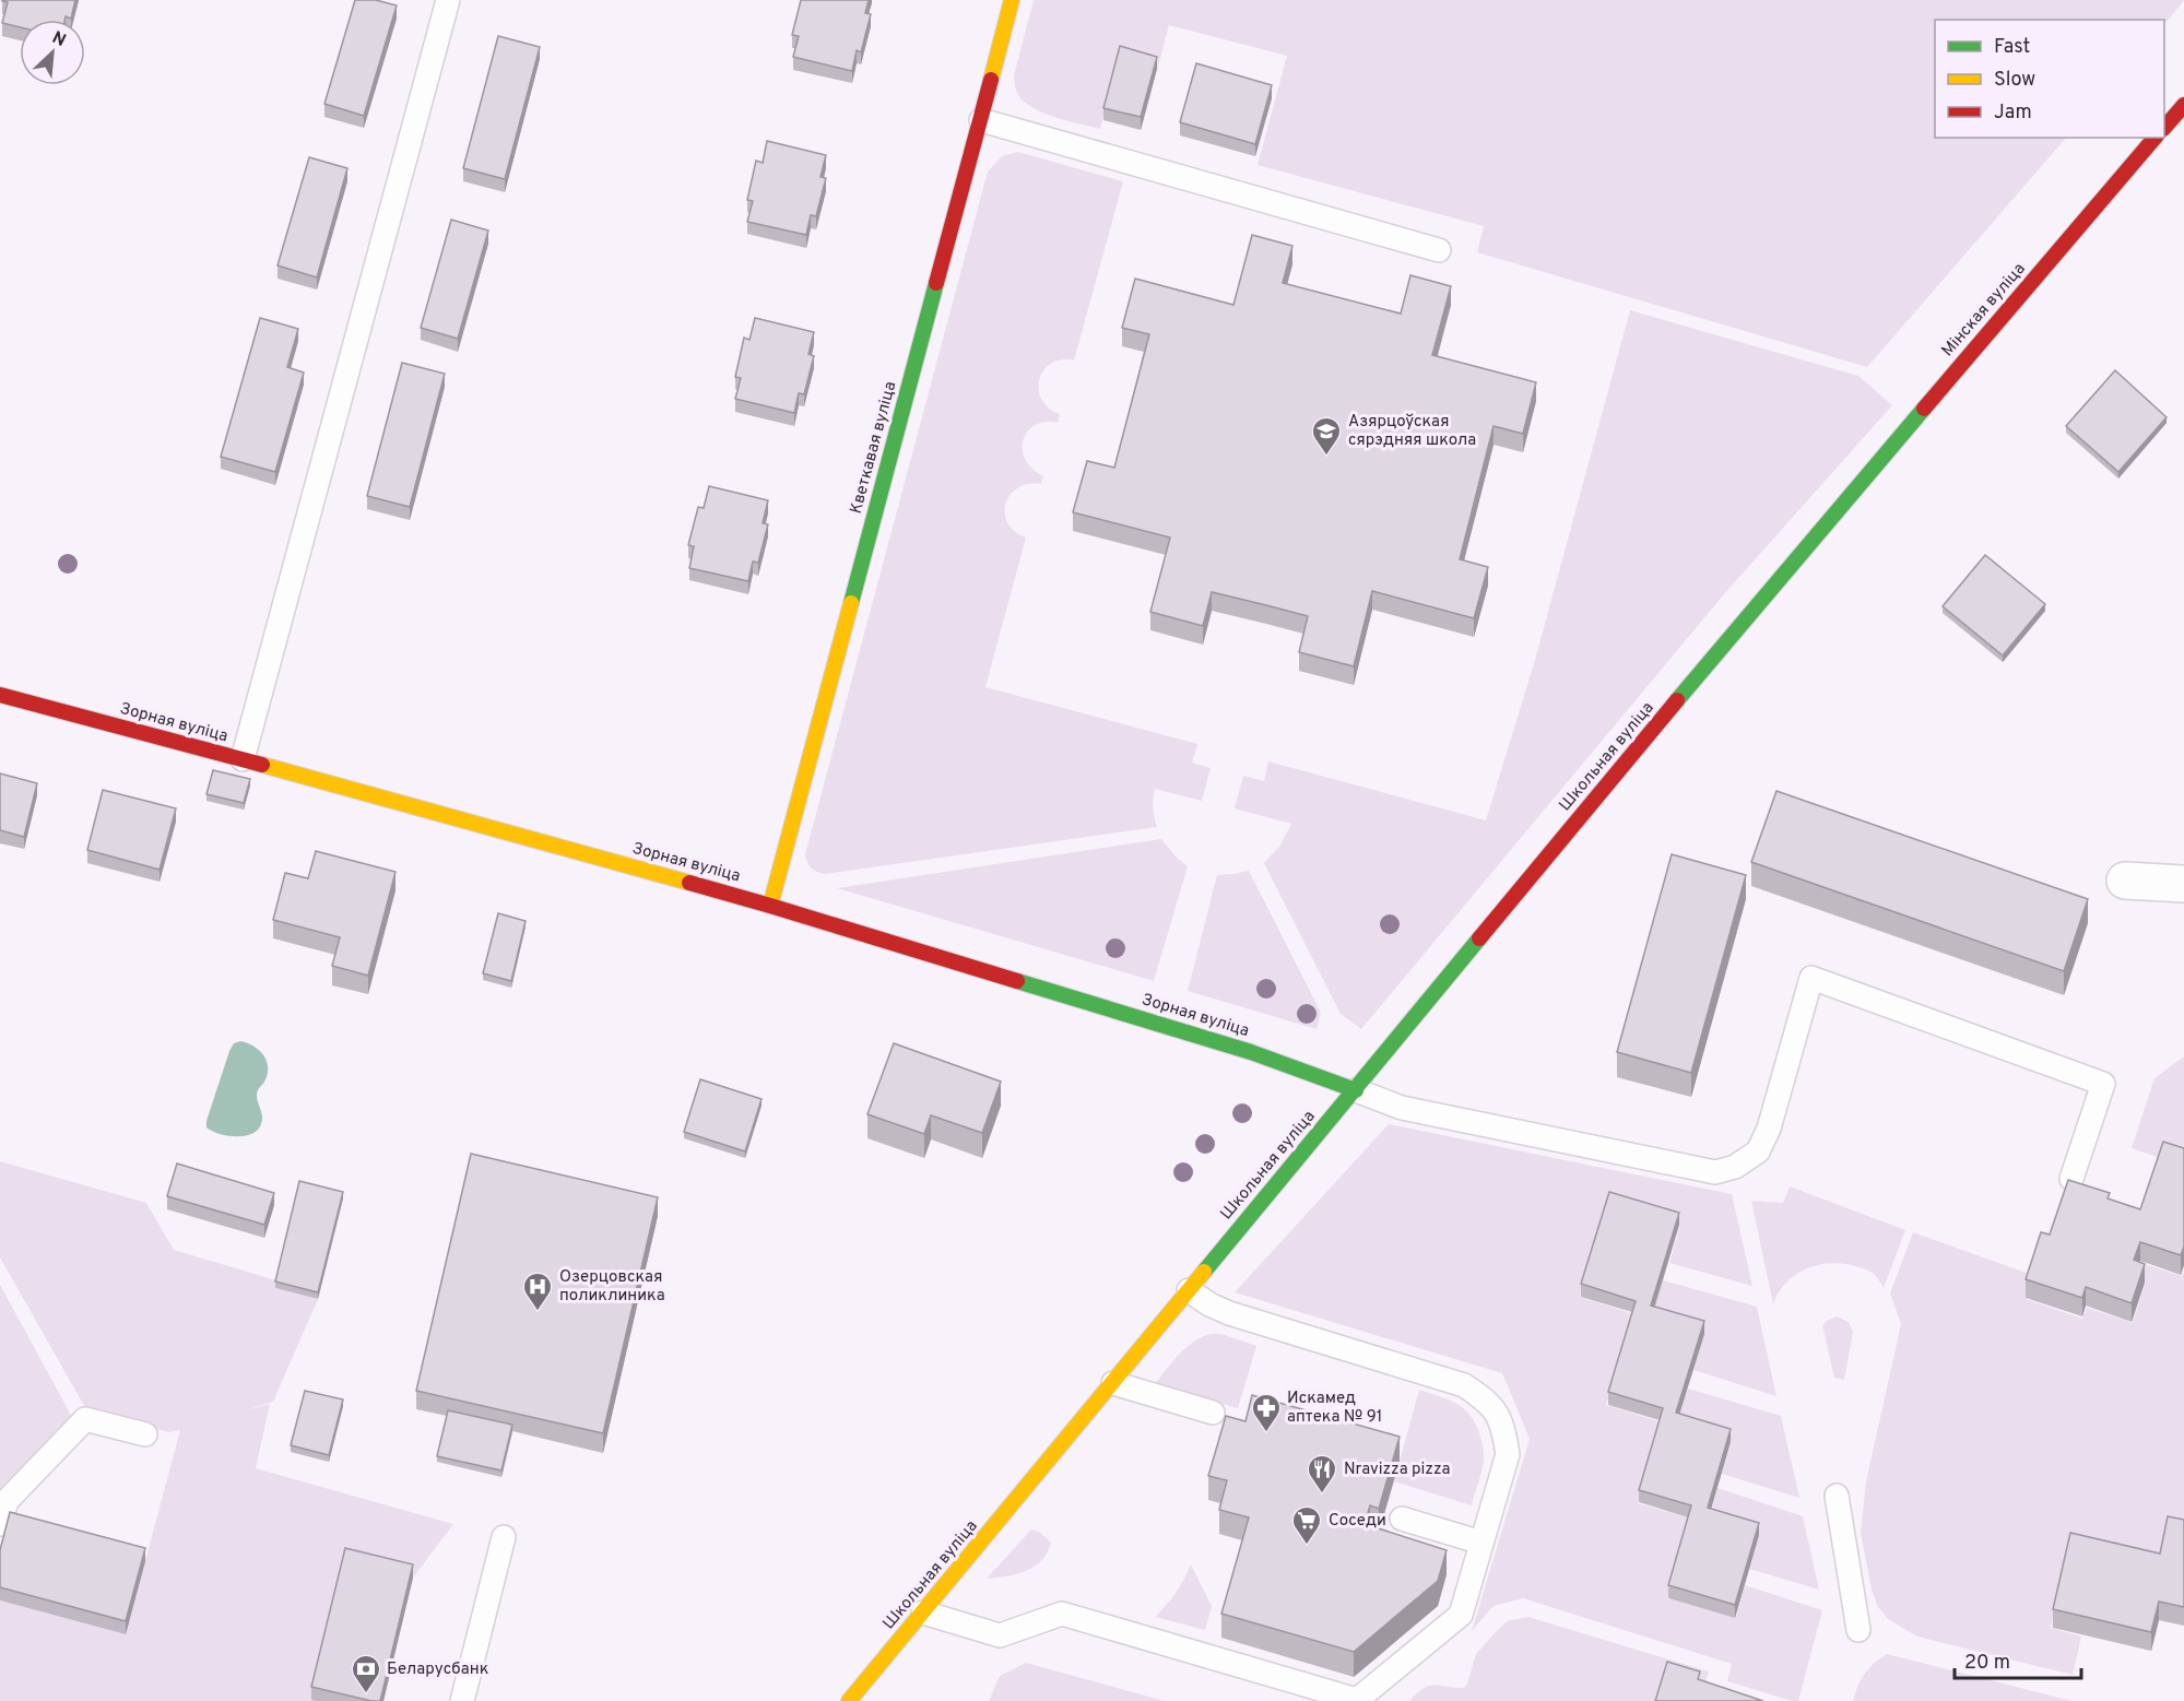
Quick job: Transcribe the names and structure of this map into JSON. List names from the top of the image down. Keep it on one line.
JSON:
{"streets":{"street":["Мінская вуліца","Кветкавая вуліца","Зорная вуліца","Школьная вуліца"]},"crossings":[["Мінская вуліца","Школьная вуліца"],["Кветкавая вуліца","Зорная вуліца"],["Зорная вуліца","Школьная вуліца"]],"places":{"school or university":["Азярцоўская сярэдняя школа"],"hospital":["Озерцовская поликлиника"],"pharmacy":["Искамед аптека № 91"],"restaurant":["Nravizza pizza"],"supermarket":["Соседи"],"bank":["Беларусбанк"]},"legend":["Fast","Slow","Jam"],"scale_bar":"20 m","north":"top right"}
